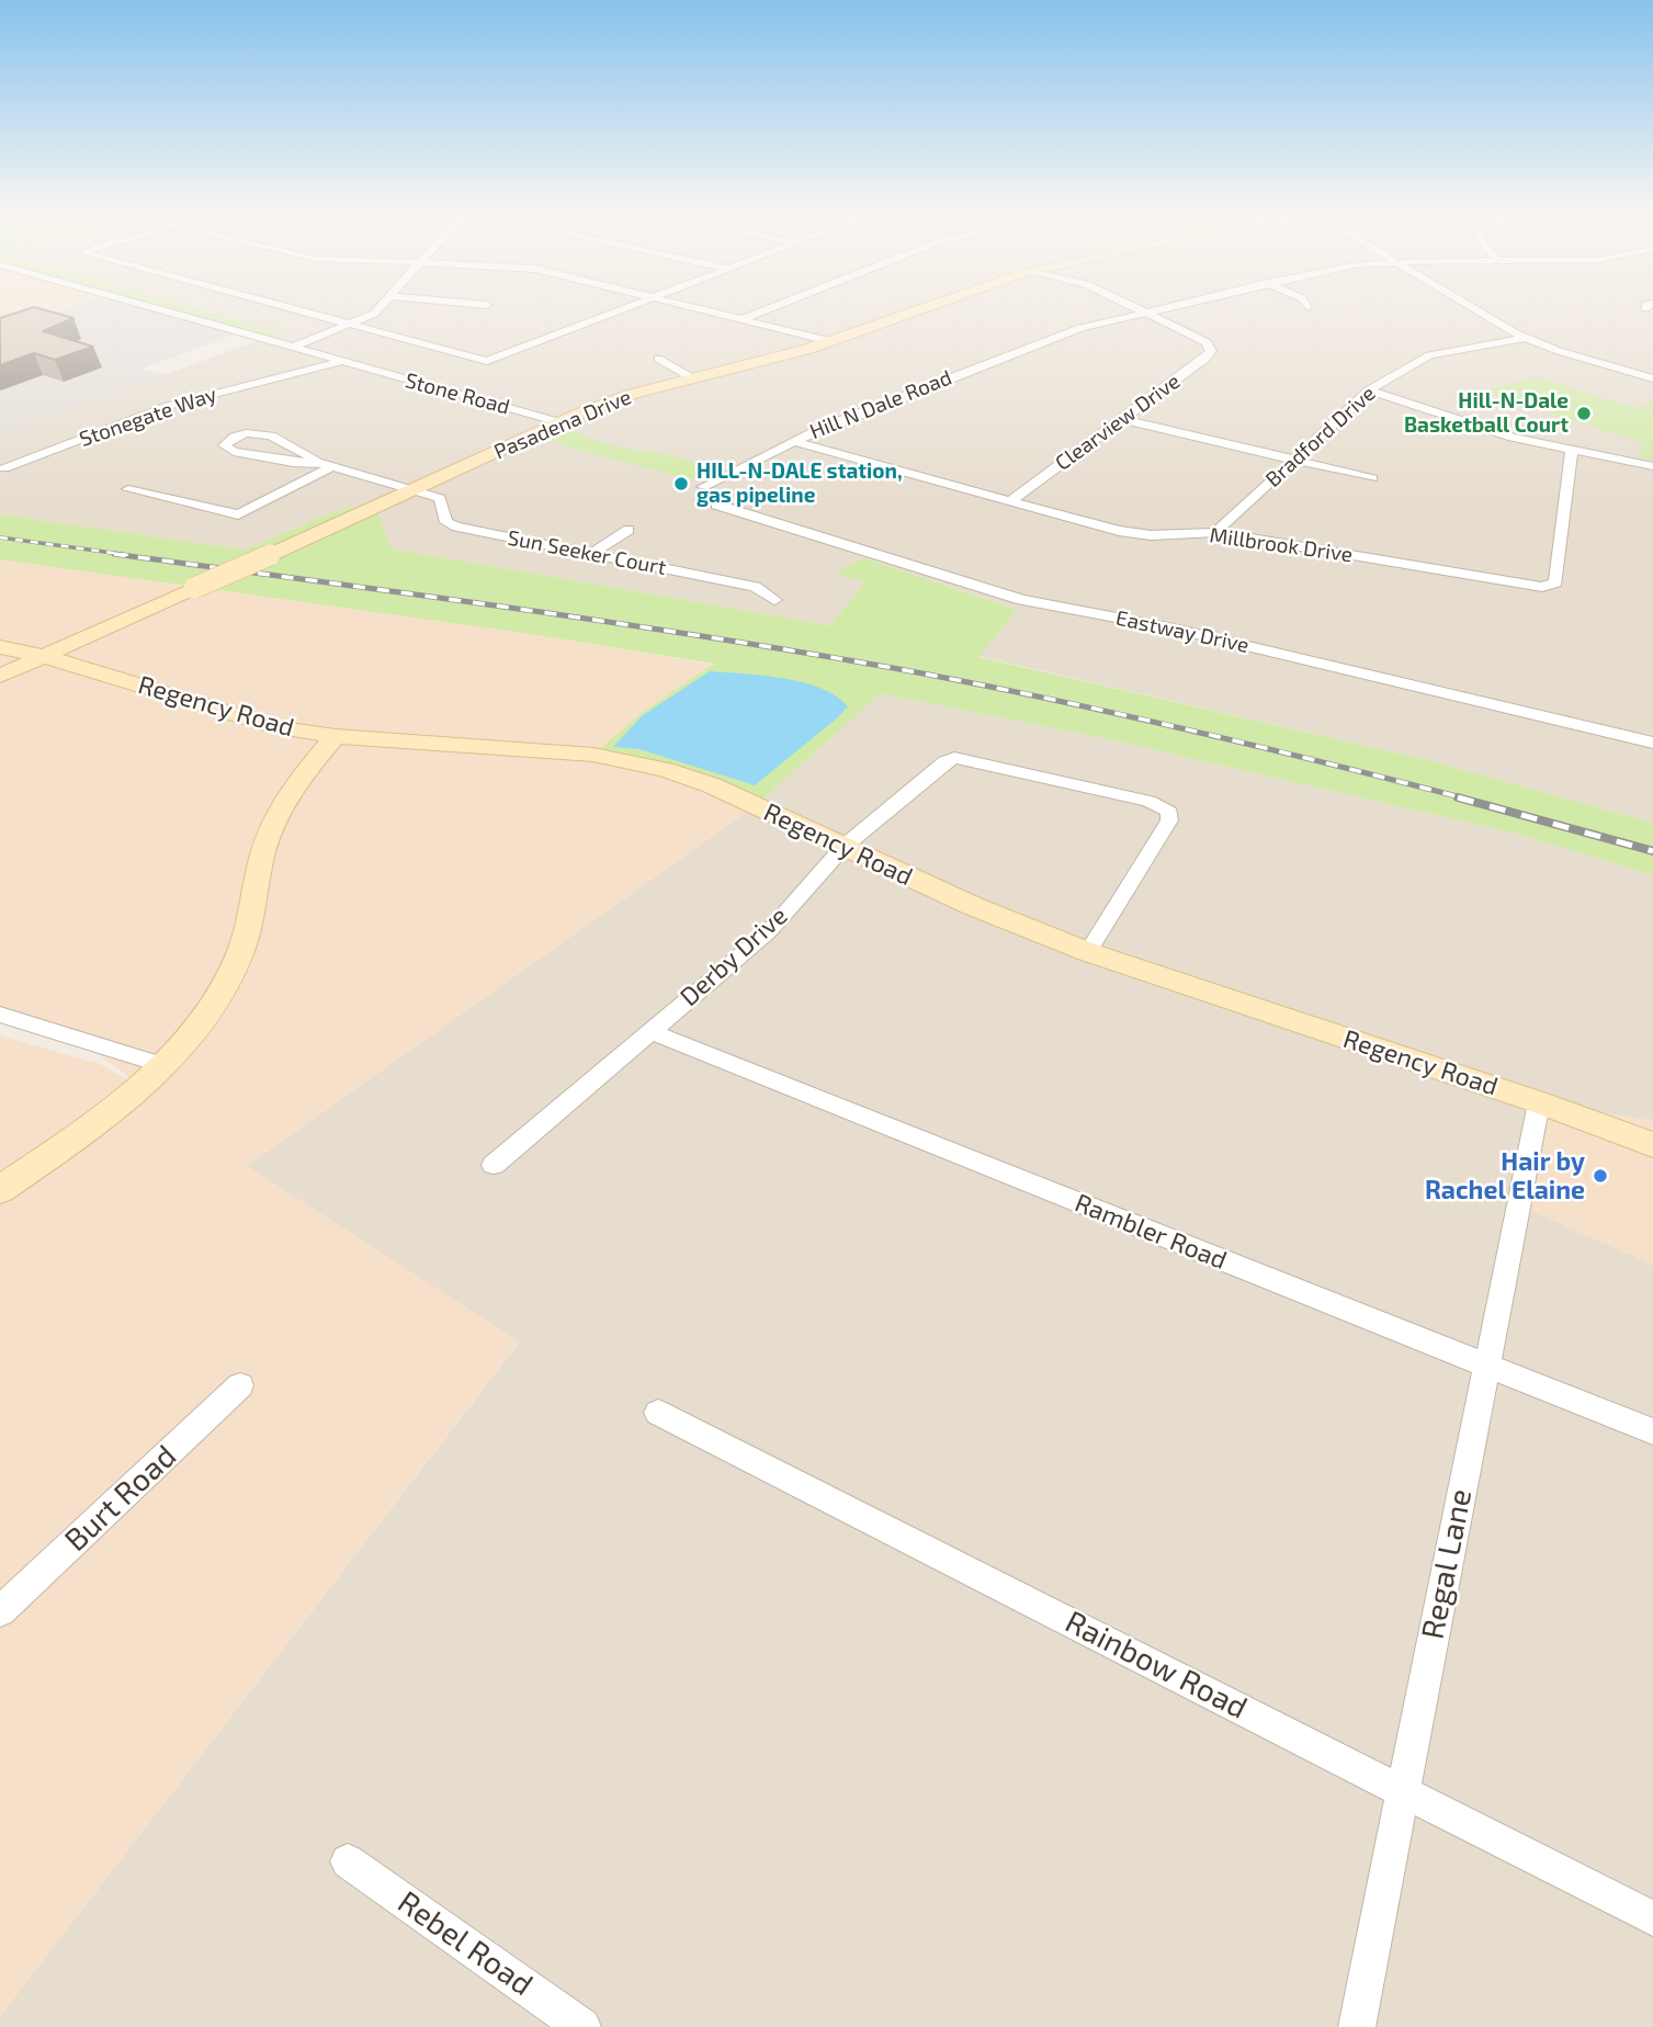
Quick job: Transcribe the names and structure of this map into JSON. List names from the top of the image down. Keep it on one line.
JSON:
{"streets":{"street":["Stone Road","Hill N Dale Road","Stonegate Way","Clearview Drive","Pasadena Drive","Bradford Drive","Millbrook Drive","Sun Seeker Court","Eastway Drive","Regency Road","Derby Drive","Rambler Road","Burt Road","Regal Lane","Rainbow Road","Rebel Road"]},"crossings":[["Stone Road","Stonegate Way"],["Stone Road","Pasadena Drive"],["Hill N Dale Road","Clearview Drive"],["Hill N Dale Road","Millbrook Drive"],["Clearview Drive","Millbrook Drive"],["Pasadena Drive","Sun Seeker Court"],["Pasadena Drive","Regency Road"],["Bradford Drive","Millbrook Drive"],["Regency Road","Derby Drive"],["Regency Road","Regal Lane"],["Derby Drive","Rambler Road"],["Rambler Road","Regal Lane"],["Regal Lane","Rainbow Road"]],"places":["Hill-N-Dale Basketball Court","HILL-N-DALE station, gas pipeline","Hair by Rachel Elaine"]}
